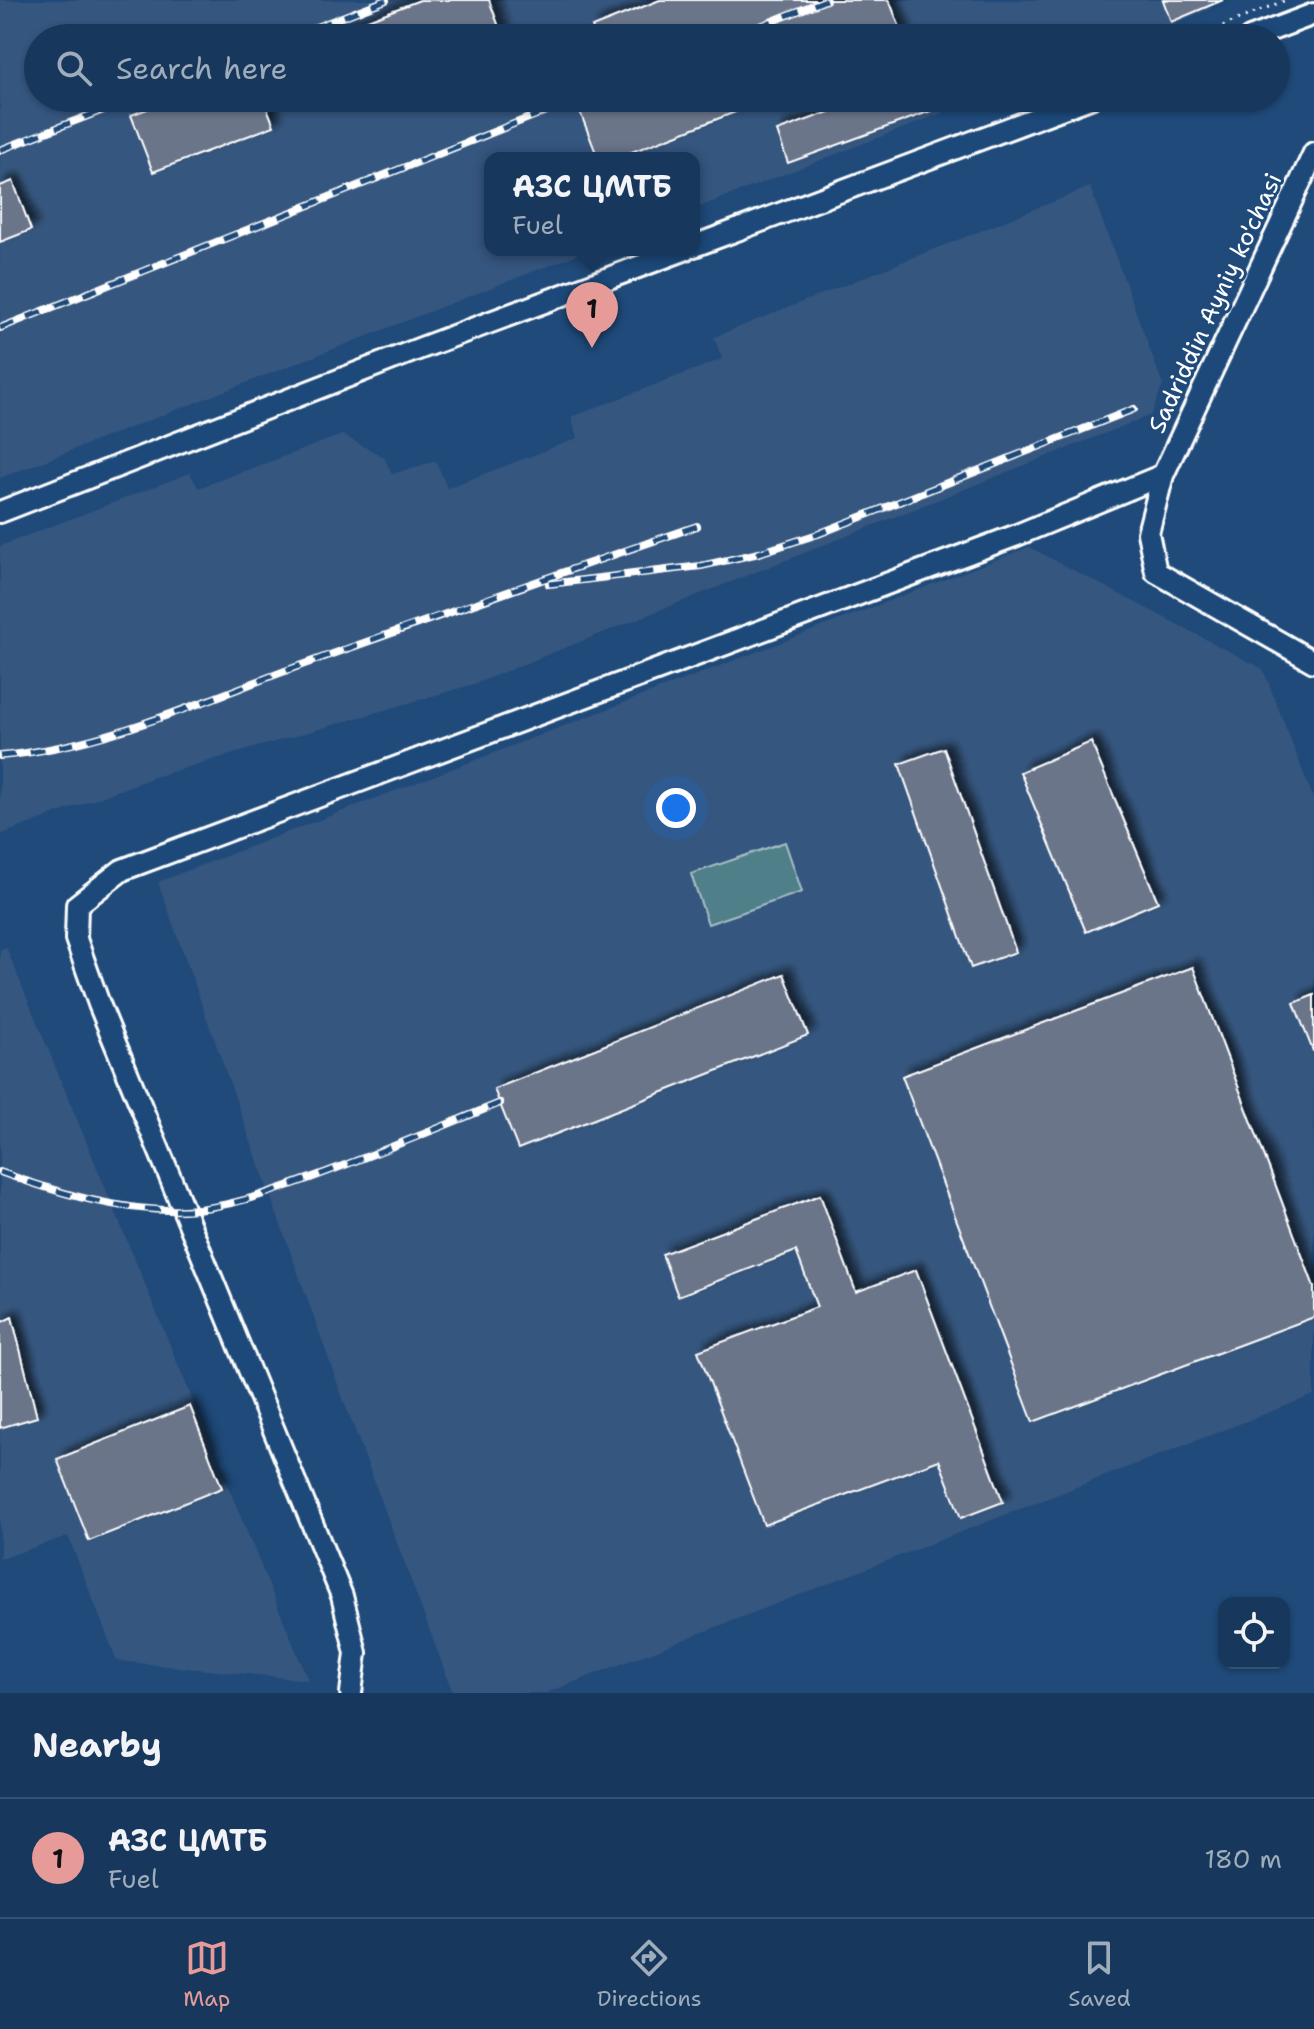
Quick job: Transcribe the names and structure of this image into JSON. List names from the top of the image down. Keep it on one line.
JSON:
{"streets":{"street":["Sadriddin Ayniy ko'chasi"]},"page":{"search":"Search here","popup":["АЗС ЦМТБ","Fuel"],"pins":"1","heading":"Nearby","list":[{"mark":"1","name":"АЗС ЦМТБ","note":"Fuel","value":"180 m"}],"nav":["Map","Directions","Saved"]}}
